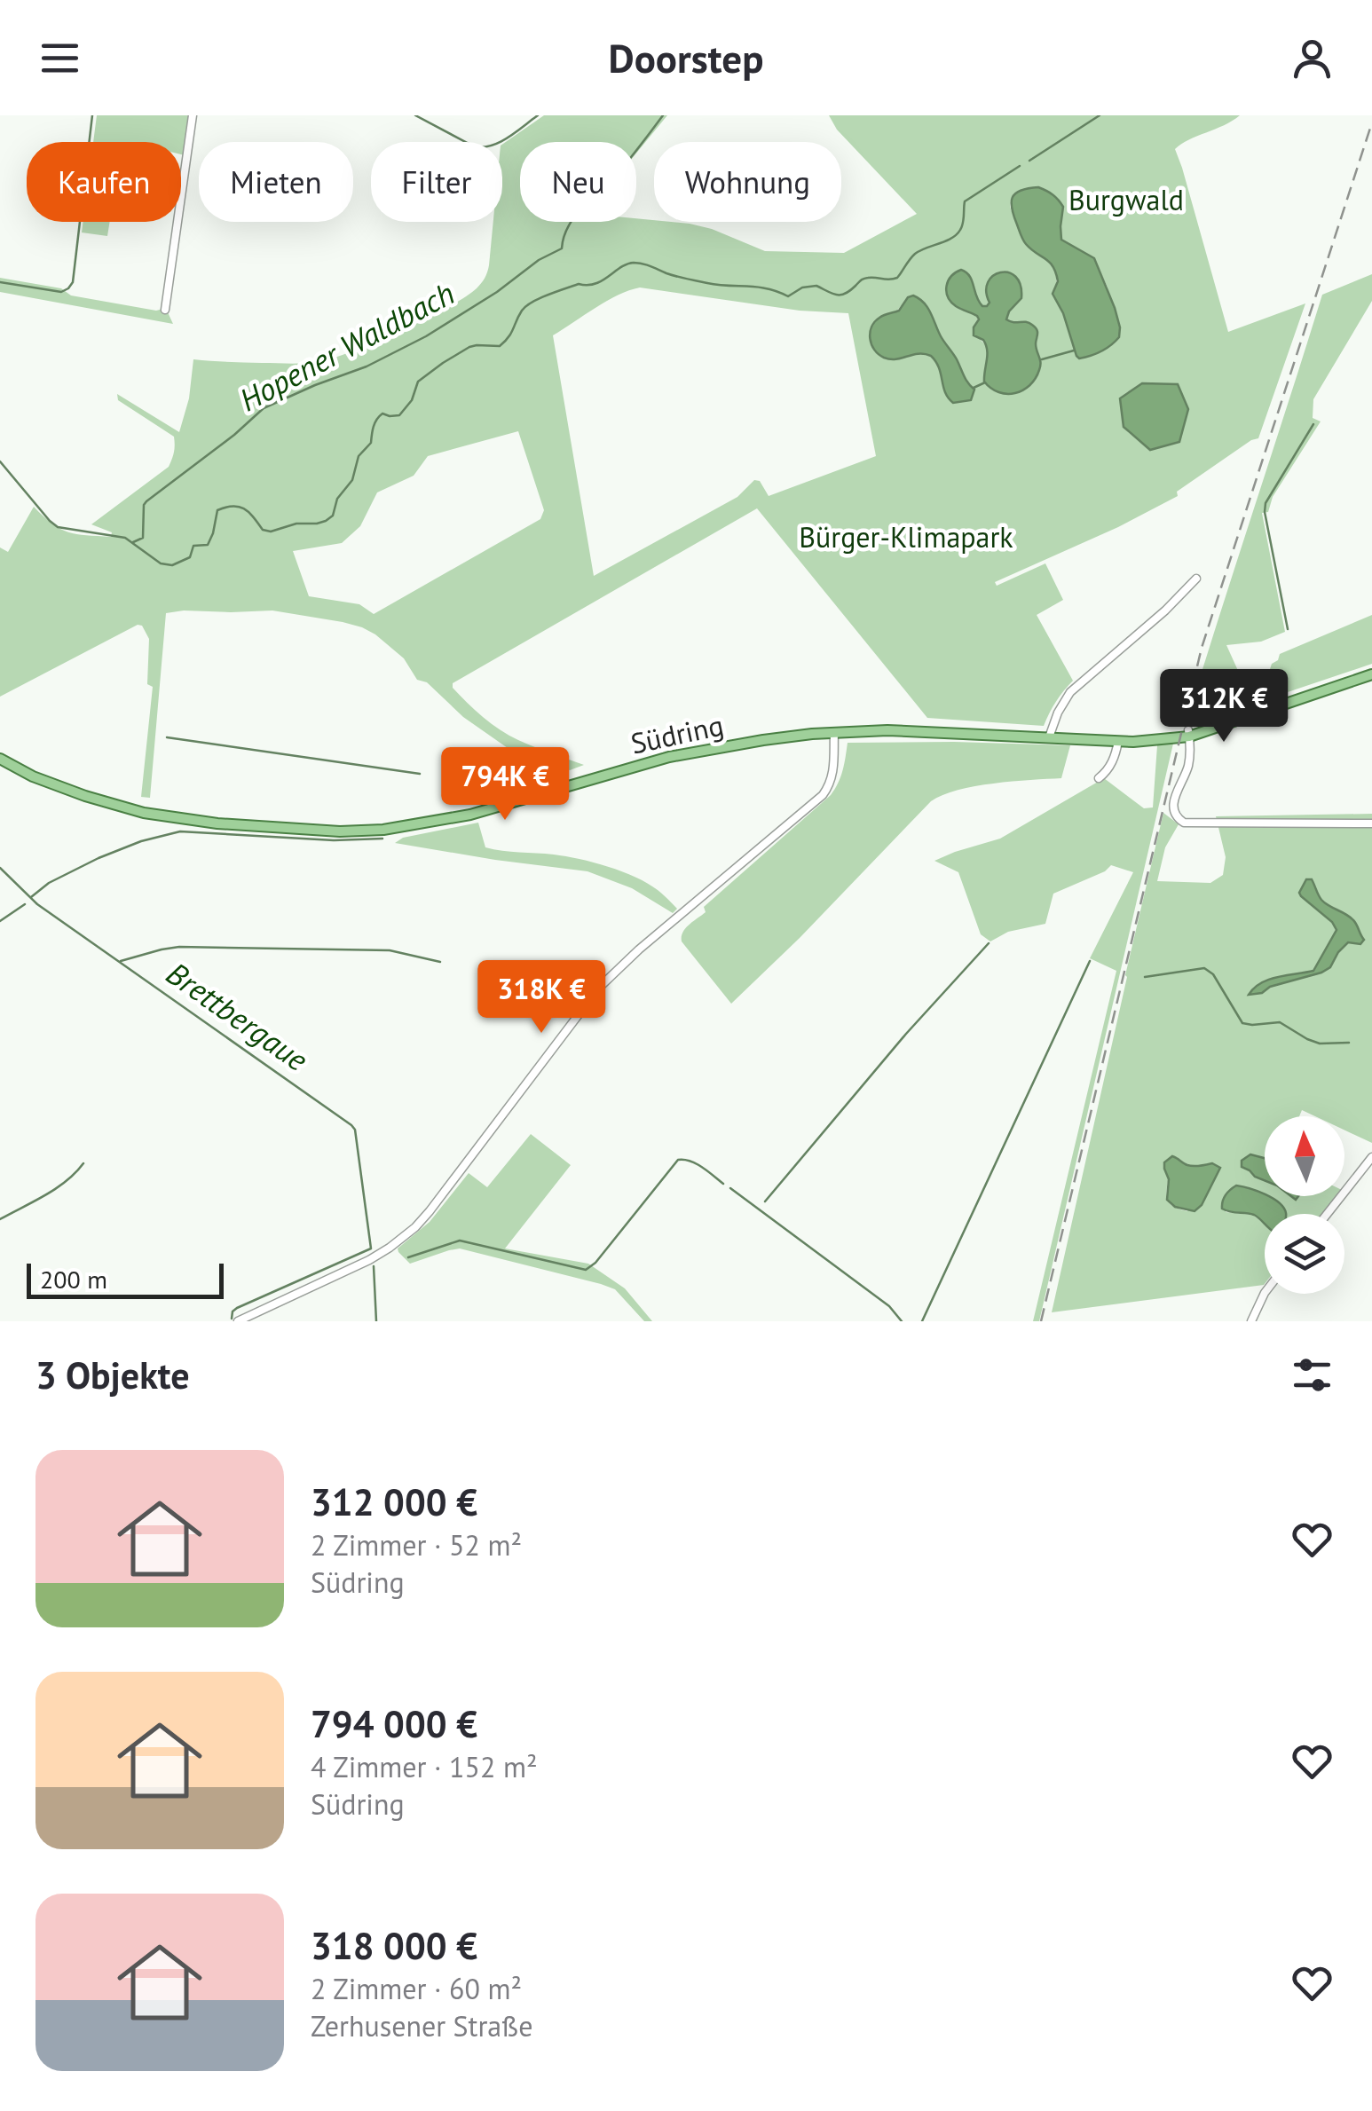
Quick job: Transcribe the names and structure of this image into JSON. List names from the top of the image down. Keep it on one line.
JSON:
{"streets":{"main road":["Südring"]},"water":["Hopener Waldbach","Brettbergaue"],"parks":["Burgwald","Bürger-Klimapark"],"scale_bar":"200 m","north":"top","page":{"header":"Doorstep","chip":["Kaufen","Mieten","Filter","Neu","Wohnung"],"price":["312K €","794K €","318K €"],"scale":"200 m","heading":"3 Objekte","list":[{"name":"312 000 €","note":"2 Zimmer · 52 m² · Südring"},{"name":"794 000 €","note":"4 Zimmer · 152 m² · Südring"},{"name":"318 000 €","note":"2 Zimmer · 60 m² · Zerhusener Straße"}]}}
